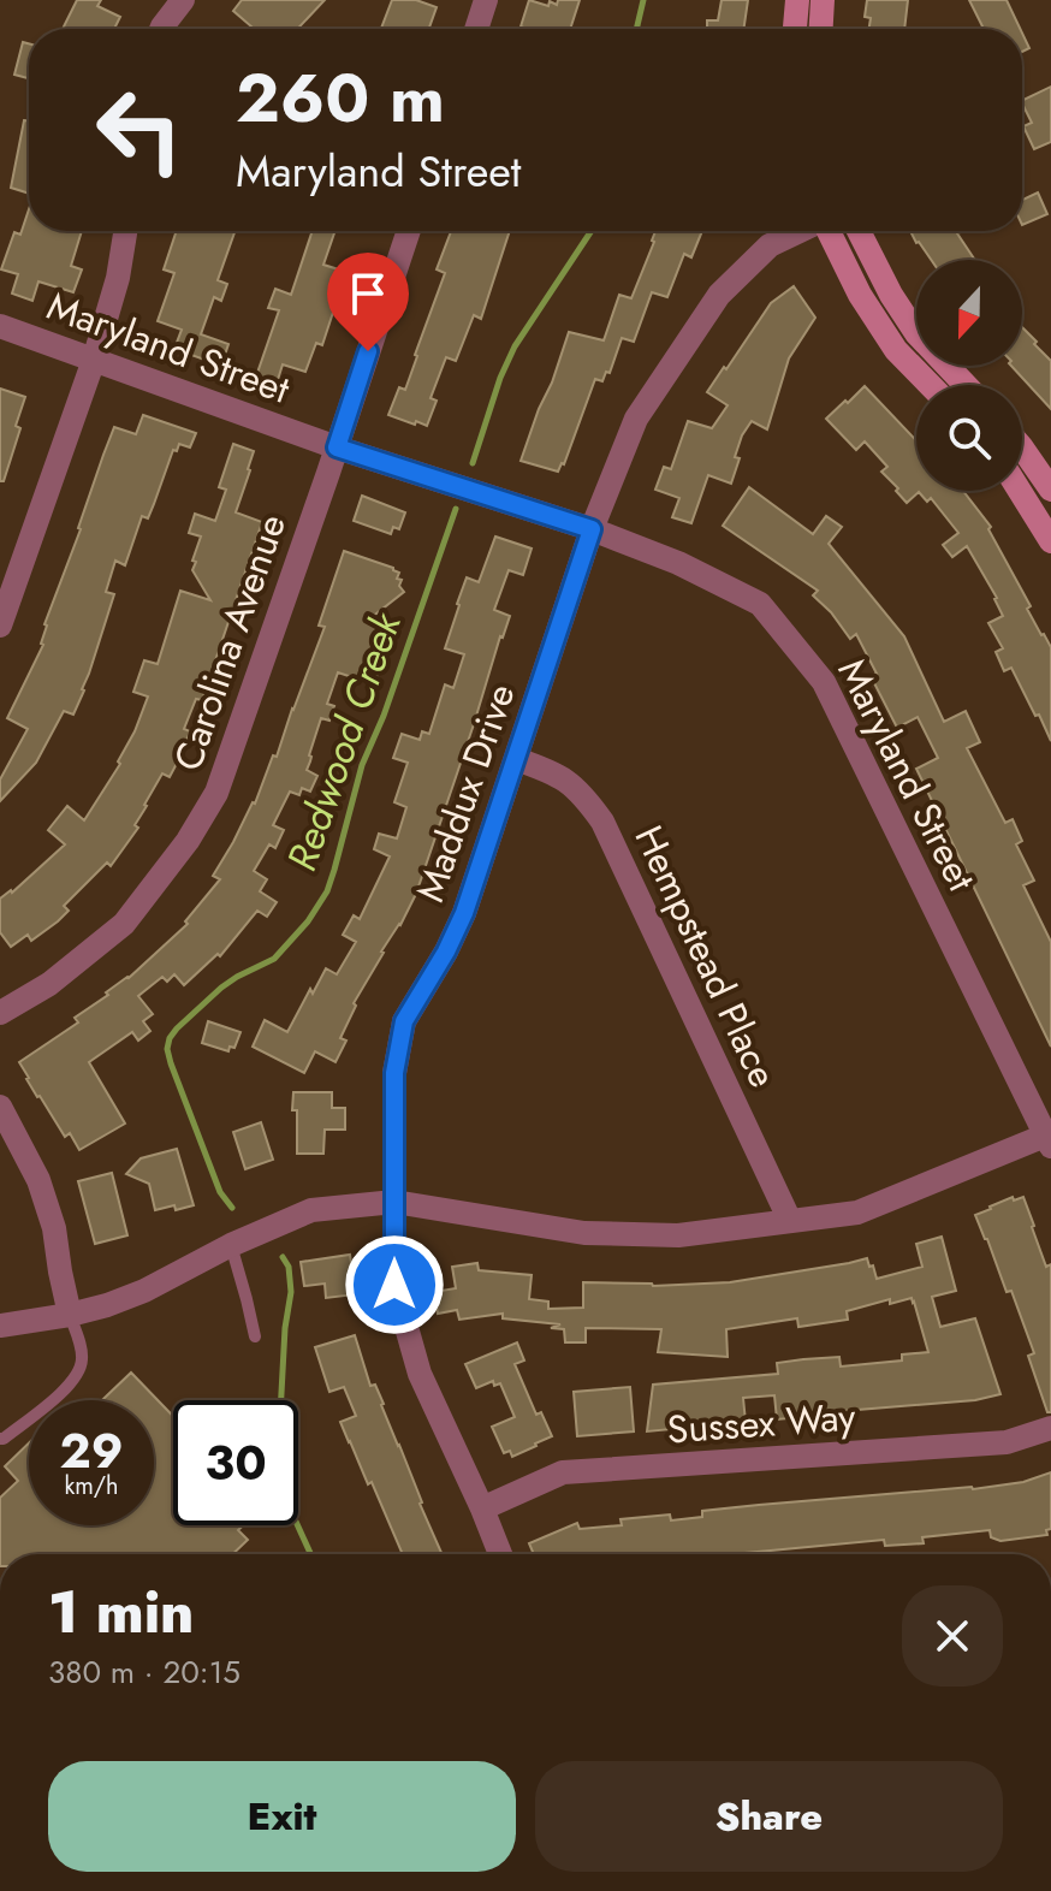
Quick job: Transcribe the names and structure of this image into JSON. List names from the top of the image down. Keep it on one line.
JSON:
{"streets":{"street":["Maryland Street","Carolina Avenue","Maddux Drive","Hempstead Place","Sussex Way"]},"crossings":[["Maryland Street","Carolina Avenue"],["Maryland Street","Maddux Drive"],["Maddux Drive","Hempstead Place"],["Maddux Drive","Sussex Way"]],"water":["Redwood Creek"],"north":"bottom","page":{"turn":["260 m","Maryland Street"],"speed":"29 km/h","limit":"30","heading":["1 min","380 m · 20:15"],"buttons":["Exit","Share"]}}
